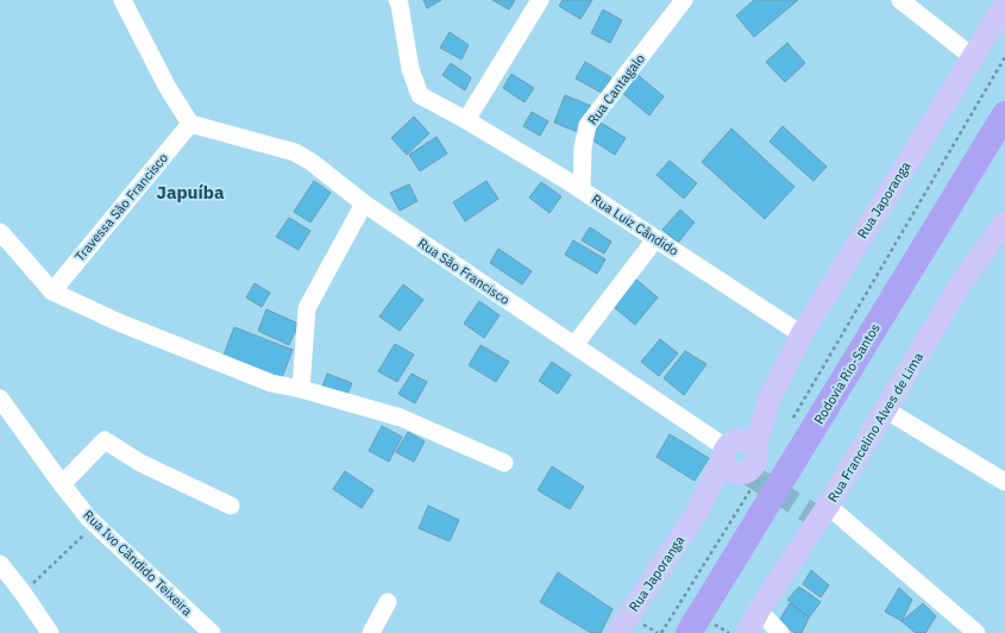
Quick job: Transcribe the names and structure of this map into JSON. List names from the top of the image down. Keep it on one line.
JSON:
{"streets":{"highway":["Rodovia Rio-Santos"],"main road":["Rua Japoranga","Rua Francelino Alves de Lima"],"street":["Rua Cantagalo","Travessa São Francisco","Rua Luiz Cândido","Rua São Francisco","Rua Ivo Cãndido Teixeira"]},"crossings":[["Rua Cantagalo","Rua Luiz Cândido"],["Rua Japoranga","Rua Luiz Cândido"],["Rua Japoranga","Rua São Francisco"],["Travessa São Francisco","Rua São Francisco"]],"districts":["Japuíba"]}
